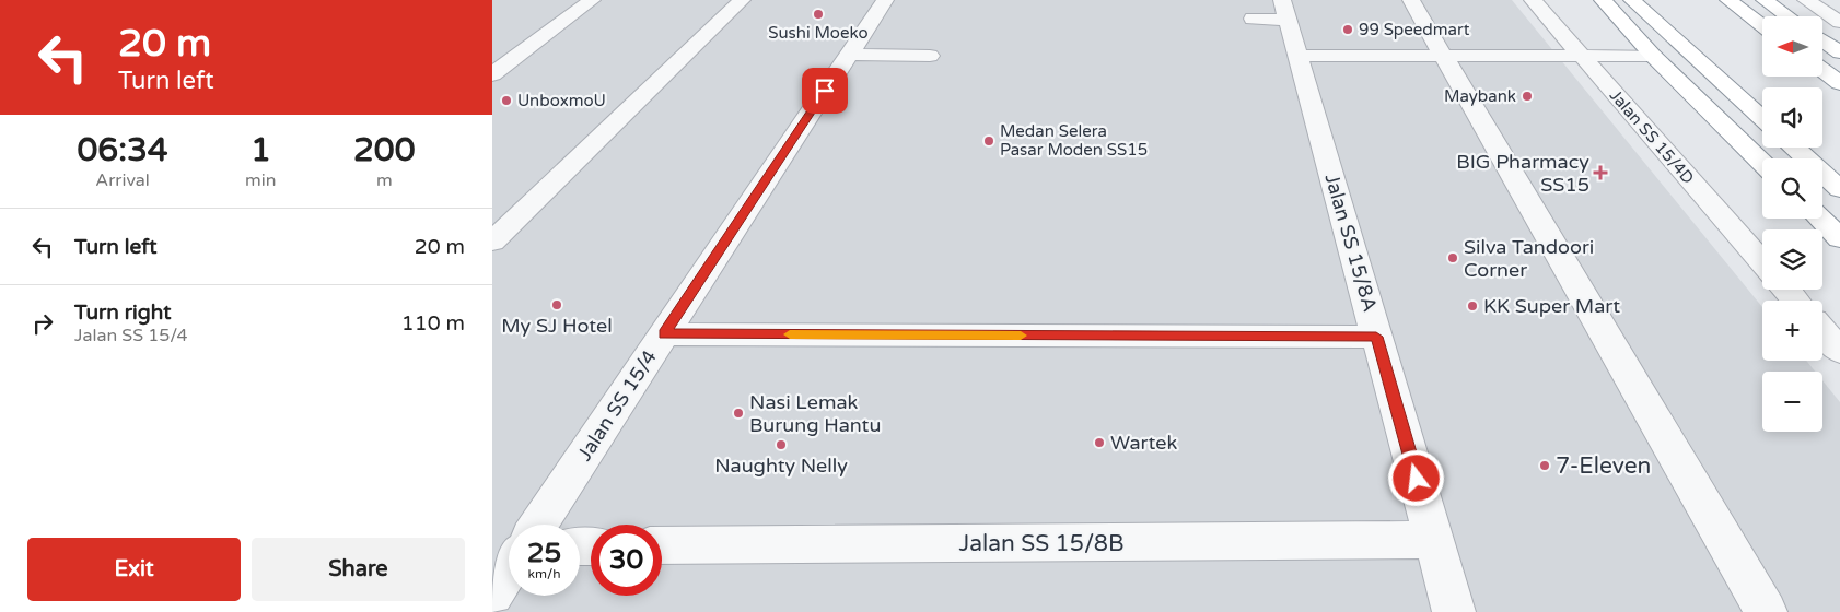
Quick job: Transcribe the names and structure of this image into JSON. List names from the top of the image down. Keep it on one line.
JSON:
{"streets":{"street":["Jalan SS 15/4D","Jalan SS 15/8A","Jalan SS 15/4","Jalan SS 15/8B"]},"crossings":[["Jalan SS 15/8A","Jalan SS 15/8B"]],"places":{"other":["Sushi Moeko","99 Speedmart","Maybank","UnboxmoU","Medan Selera Pasar Moden SS15","Silva Tandoori Corner","My SJ Hotel","KK Super Mart","Nasi Lemak Burung Hantu","Wartek","Naughty Nelly","7-Eleven"],"health":["BIG Pharmacy SS15"]},"north":"left","page":{"turn":["20 m","Turn left"],"map_buttons":["+","−"],"eta":["06:34","Arrival","1","min","200","m"],"list":[{"name":"Turn left","value":"20 m"},{"name":"Turn right","note":"Jalan SS 15/4","value":"110 m"}],"speed":"25 km/h","limit":"30","buttons":["Exit","Share"]}}
